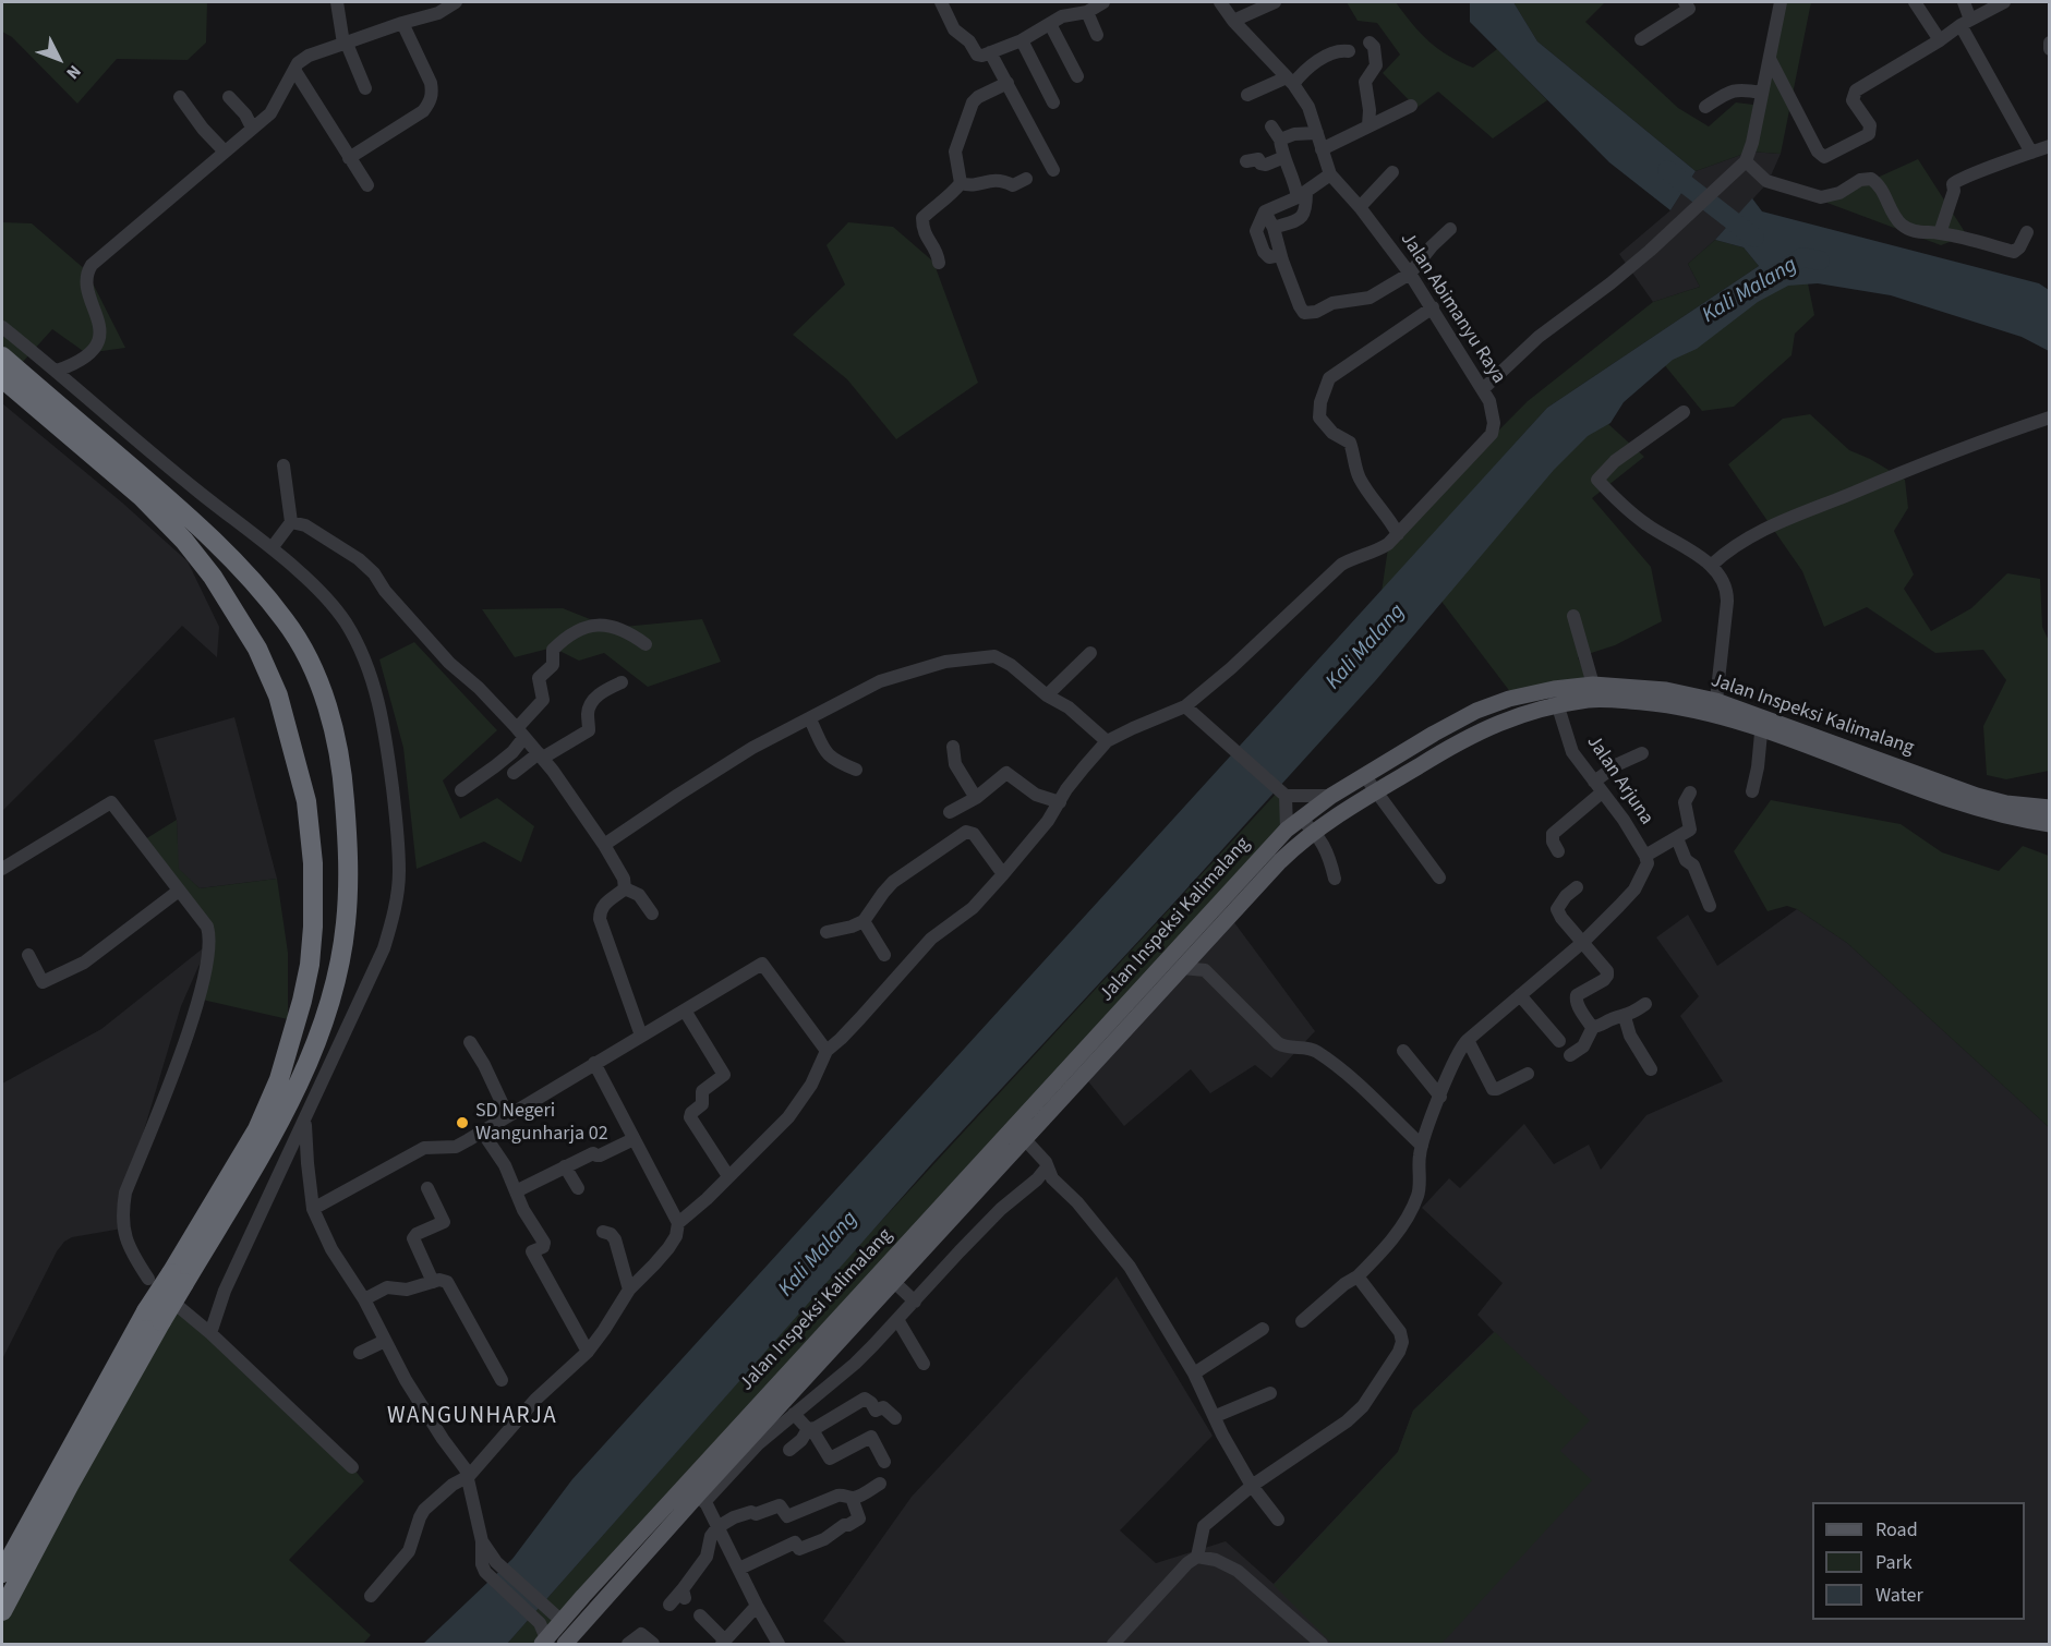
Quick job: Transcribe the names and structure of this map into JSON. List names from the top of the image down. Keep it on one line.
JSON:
{"streets":{"main road":["Jalan Inspeksi Kalimalang"],"street":["Jalan Abimanyu Raya","Jalan Arjuna"]},"crossings":[["Jalan Inspeksi Kalimalang","Jalan Arjuna"]],"districts":["WANGUNHARJA"],"water":["Kali Malang"],"places":["SD Negeri Wangunharja 02"],"legend":["Road","Park","Water"],"north":"bottom right"}
